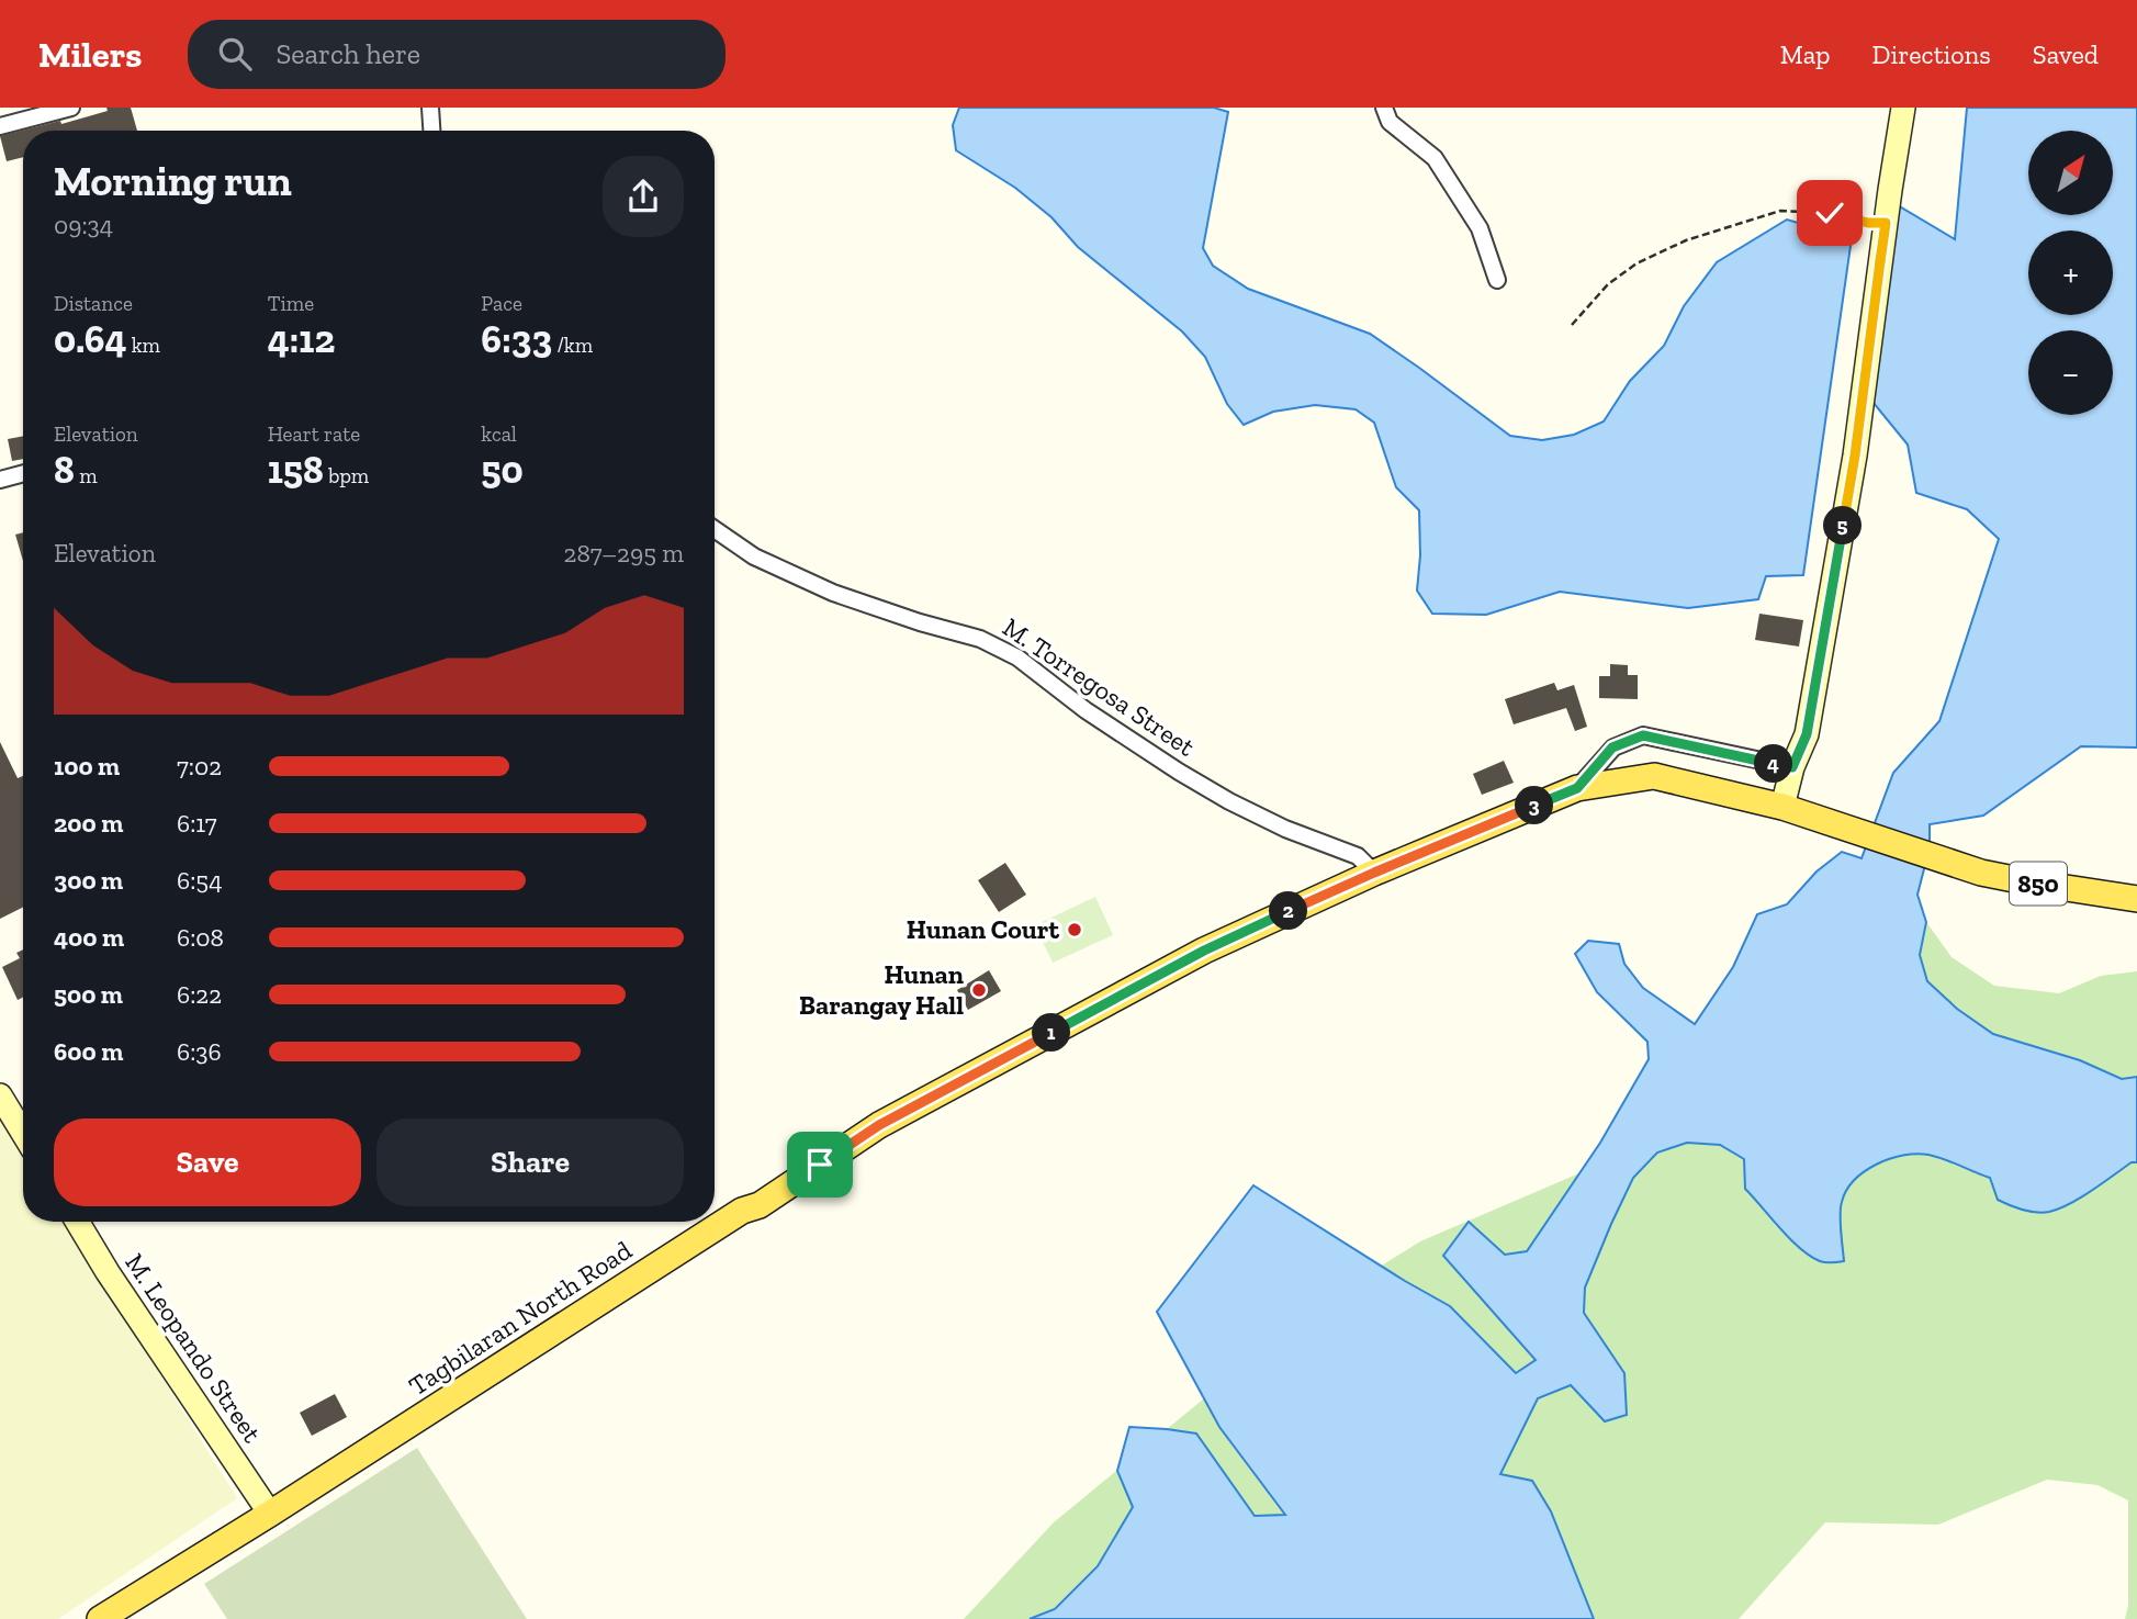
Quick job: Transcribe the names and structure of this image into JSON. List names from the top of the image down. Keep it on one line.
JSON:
{"streets":{"main road":["850","Tagbilaran North Road"],"street":["M. Torregosa Street","M. Leopando Street"]},"crossings":[["M. Torregosa Street","Tagbilaran North Road"],["Tagbilaran North Road","M. Leopando Street"]],"places":["Hunan Court","Hunan Barangay Hall"],"north":"top right","page":{"header":"Milers","search":"Search here","nav":["Map","Directions","Saved"],"map_buttons":["+","−"],"heading":["Morning run","09:34"],"stats":[["Distance","0.64 km"],["Time","4:12"],["Pace","6:33 /km"],["Elevation","8 m"],["Heart rate","158 bpm"],["kcal","50"]],"pins":["5","4","3","2","1"],"chart":["Elevation","287–295 m"],"list":[{"name":"100 m","note":"7:02"},{"name":"200 m","note":"6:17"},{"name":"300 m","note":"6:54"},{"name":"400 m","note":"6:08"},{"name":"500 m","note":"6:22"},{"name":"600 m","note":"6:36"}],"buttons":["Save","Share"]}}
